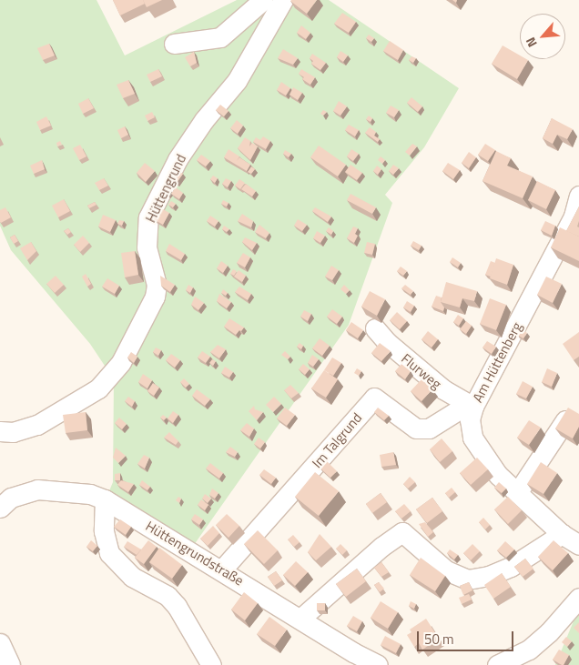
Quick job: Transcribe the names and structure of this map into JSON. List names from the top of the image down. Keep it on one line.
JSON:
{"streets":{"street":["Hüttengrund","Am Hüttenberg","Flurweg","Im Talgrund","Hüttengrundstraße"]},"crossings":[["Am Hüttenberg","Flurweg"],["Am Hüttenberg","Im Talgrund"],["Flurweg","Im Talgrund"],["Im Talgrund","Hüttengrundstraße"]],"scale_bar":"50 m","north":"bottom left"}
